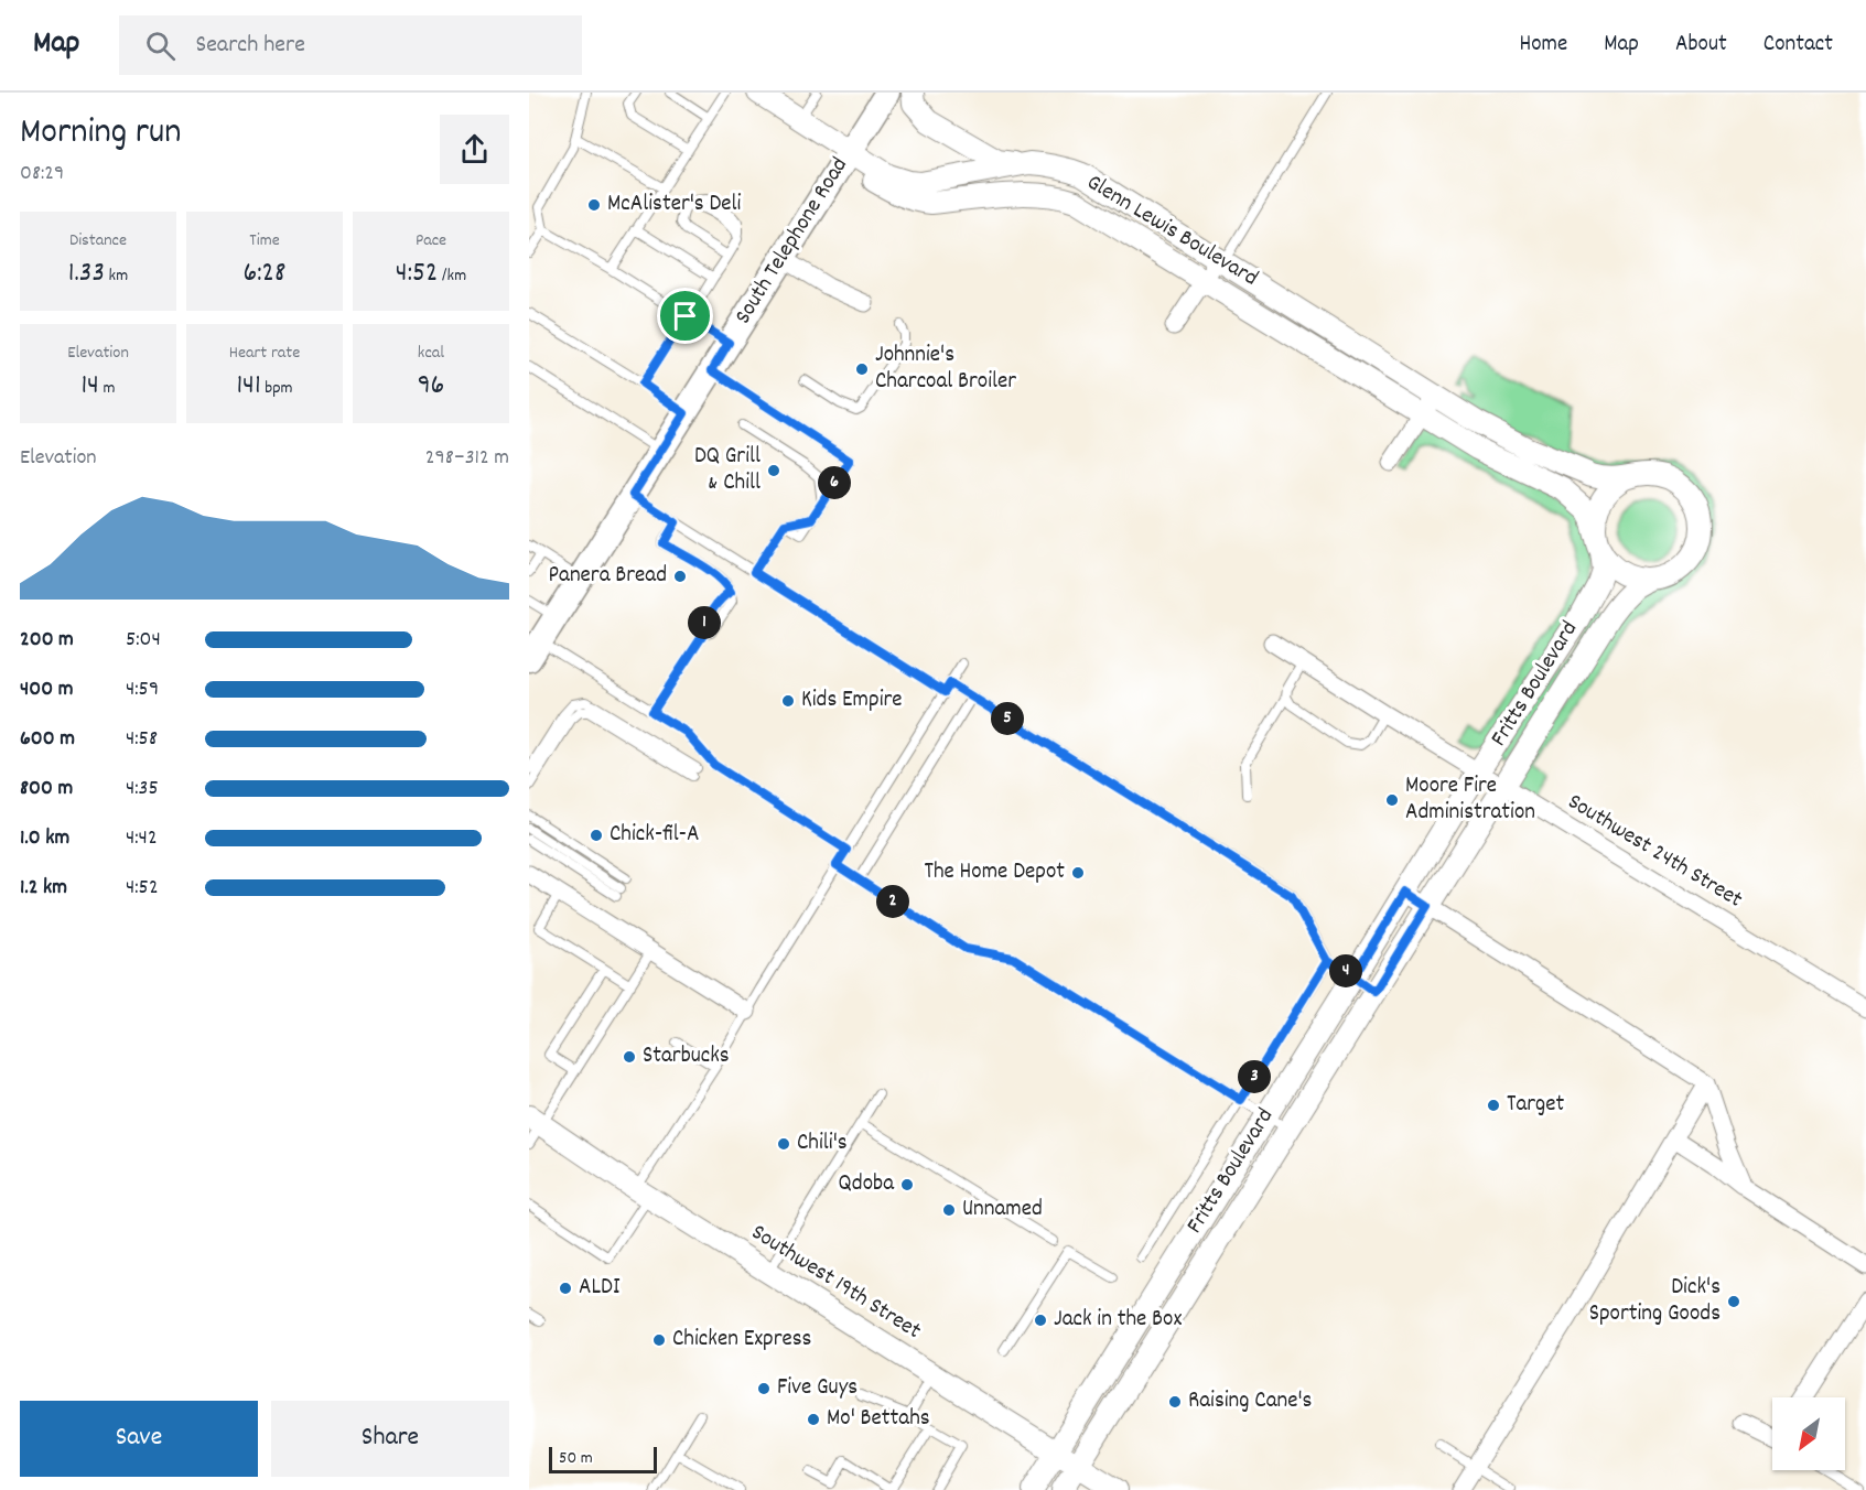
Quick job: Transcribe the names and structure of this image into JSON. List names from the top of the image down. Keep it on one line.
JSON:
{"streets":{"main road":["South Telephone Road"],"street":["Glenn Lewis Boulevard","Fritts Boulevard","Southwest 24th Street","Southwest 19th Street"]},"crossings":[["Glenn Lewis Boulevard","South Telephone Road"],["Glenn Lewis Boulevard","Fritts Boulevard"],["Fritts Boulevard","Southwest 24th Street"],["Fritts Boulevard","Southwest 19th Street"]],"places":["McAlister's Deli","Johnnie's Charcoal Broiler","DQ Grill & Chill","Panera Bread","Kids Empire","Moore Fire Administration","Chick-fil-A","The Home Depot","Starbucks","Target","Chili's","Qdoba","Unnamed","ALDI","Dick's Sporting Goods","Jack in the Box","Chicken Express","Five Guys","Raising Cane's","Mo' Bettahs"],"scale_bar":"50 m","north":"bottom left","page":{"header":"Map","search":"Search here","nav":["Home","Map","About","Contact"],"heading":["Morning run","08:29"],"stats":[["Distance","1.33 km"],["Time","6:28"],["Pace","4:52 /km"],["Elevation","14 m"],["Heart rate","141 bpm"],["kcal","96"]],"chart":["Elevation","298–312 m"],"pins":["6","1","5","2","4","3"],"list":[{"name":"200 m","note":"5:04"},{"name":"400 m","note":"4:59"},{"name":"600 m","note":"4:58"},{"name":"800 m","note":"4:35"},{"name":"1.0 km","note":"4:42"},{"name":"1.2 km","note":"4:52"}],"buttons":["Save","Share"],"scale":"50 m"}}
